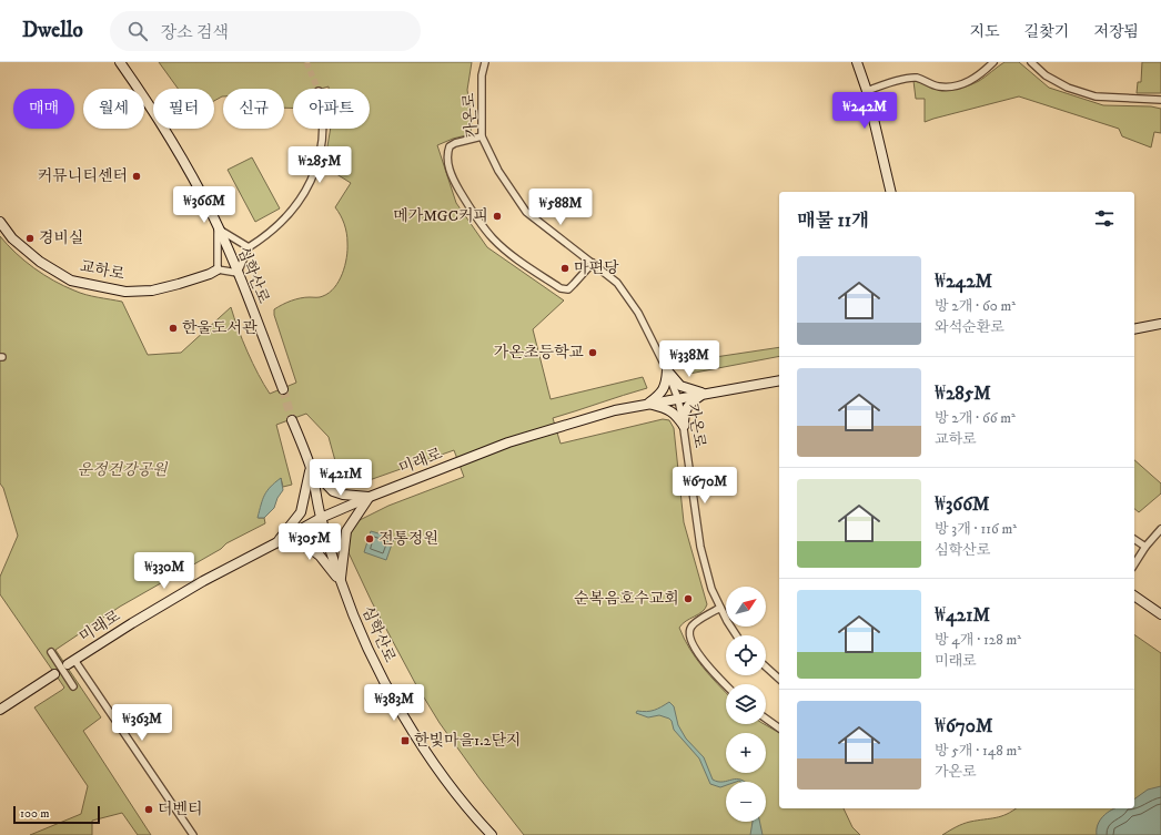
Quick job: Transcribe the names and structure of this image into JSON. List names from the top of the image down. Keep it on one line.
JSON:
{"streets":{"street":["가온로","교하로","심학산로","미래로"]},"crossings":[["심학산로","미래로"]],"parks":["운정건강공원"],"places":{"other":["커뮤니티센터","메가MGC커피","경비실","마편당","한울도서관","가온초등학교","전통정원","순복음호수교회","더벤티"],"transit":["한빛마을1.2단지"]},"scale_bar":"100 m","north":"top right","page":{"header":"Dwello","search":"장소 검색","nav":["지도","길찾기","저장됨"],"chip":["매매","월세","필터","신규","아파트"],"price":["₩242M","₩285M","₩366M","₩588M","₩338M","₩421M","₩670M","₩305M","₩330M","₩383M","₩363M"],"heading":"매물 11개","list":[{"name":"₩242M","note":"방 2개 · 60 m² · 와석순환로"},{"name":"₩285M","note":"방 2개 · 66 m² · 교하로"},{"name":"₩366M","note":"방 3개 · 116 m² · 심학산로"},{"name":"₩421M","note":"방 4개 · 128 m² · 미래로"},{"name":"₩670M","note":"방 5개 · 148 m² · 가온로"}],"map_buttons":["+","−"],"scale":"100 m"}}
